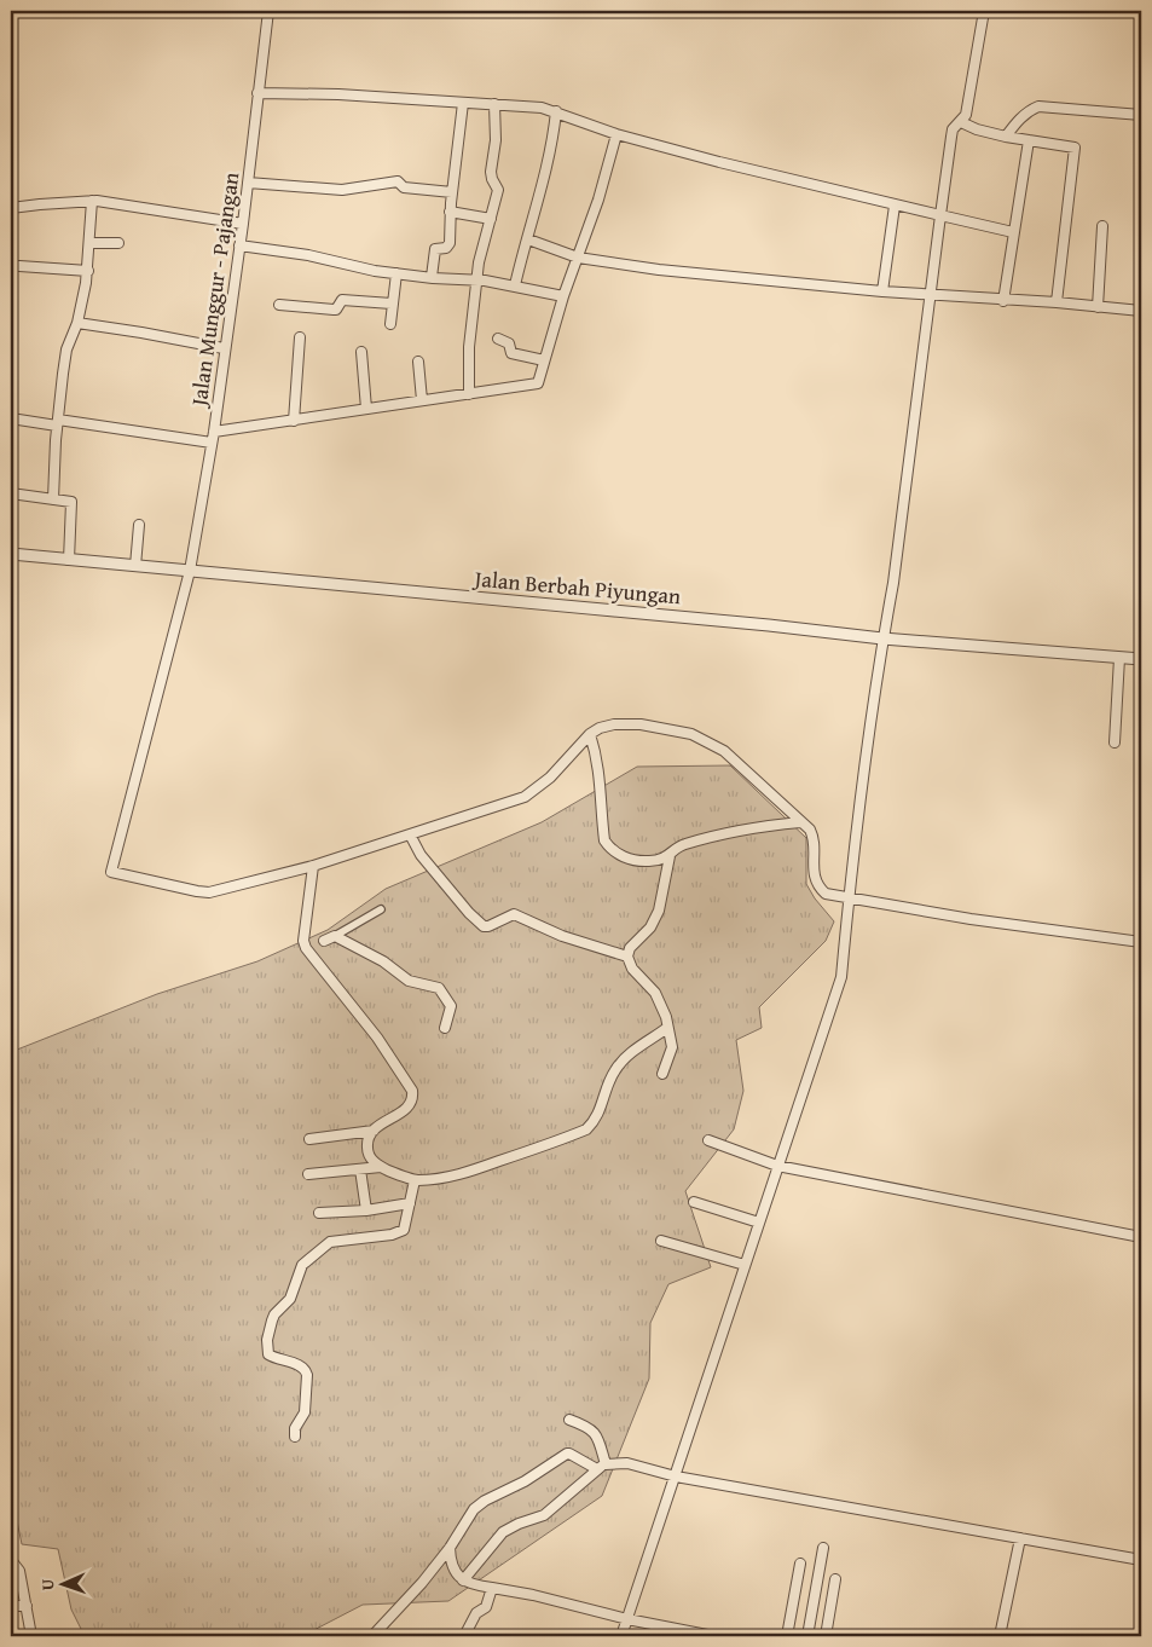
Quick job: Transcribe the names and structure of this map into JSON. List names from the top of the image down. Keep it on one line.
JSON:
{"streets":{"street":["Jalan Munggur - Pajangan","Jalan Berbah Piyungan"]},"crossings":[["Jalan Munggur - Pajangan","Jalan Berbah Piyungan"]],"north":"left"}
